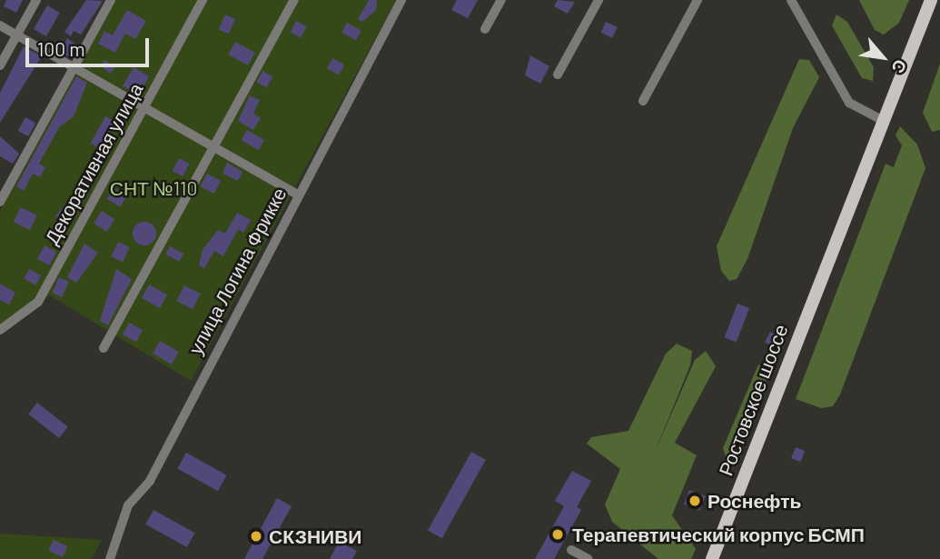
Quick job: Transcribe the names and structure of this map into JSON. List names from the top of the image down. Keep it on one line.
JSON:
{"streets":{"main road":["Ростовское шоссе"],"street":["Декоративная улица","улица Логина Фрикке"]},"parks":["СНТ №110"],"places":["Роснефть","Терапевтический корпус БСМП","СКЗНИВИ"],"scale_bar":"100 m","north":"bottom right"}
